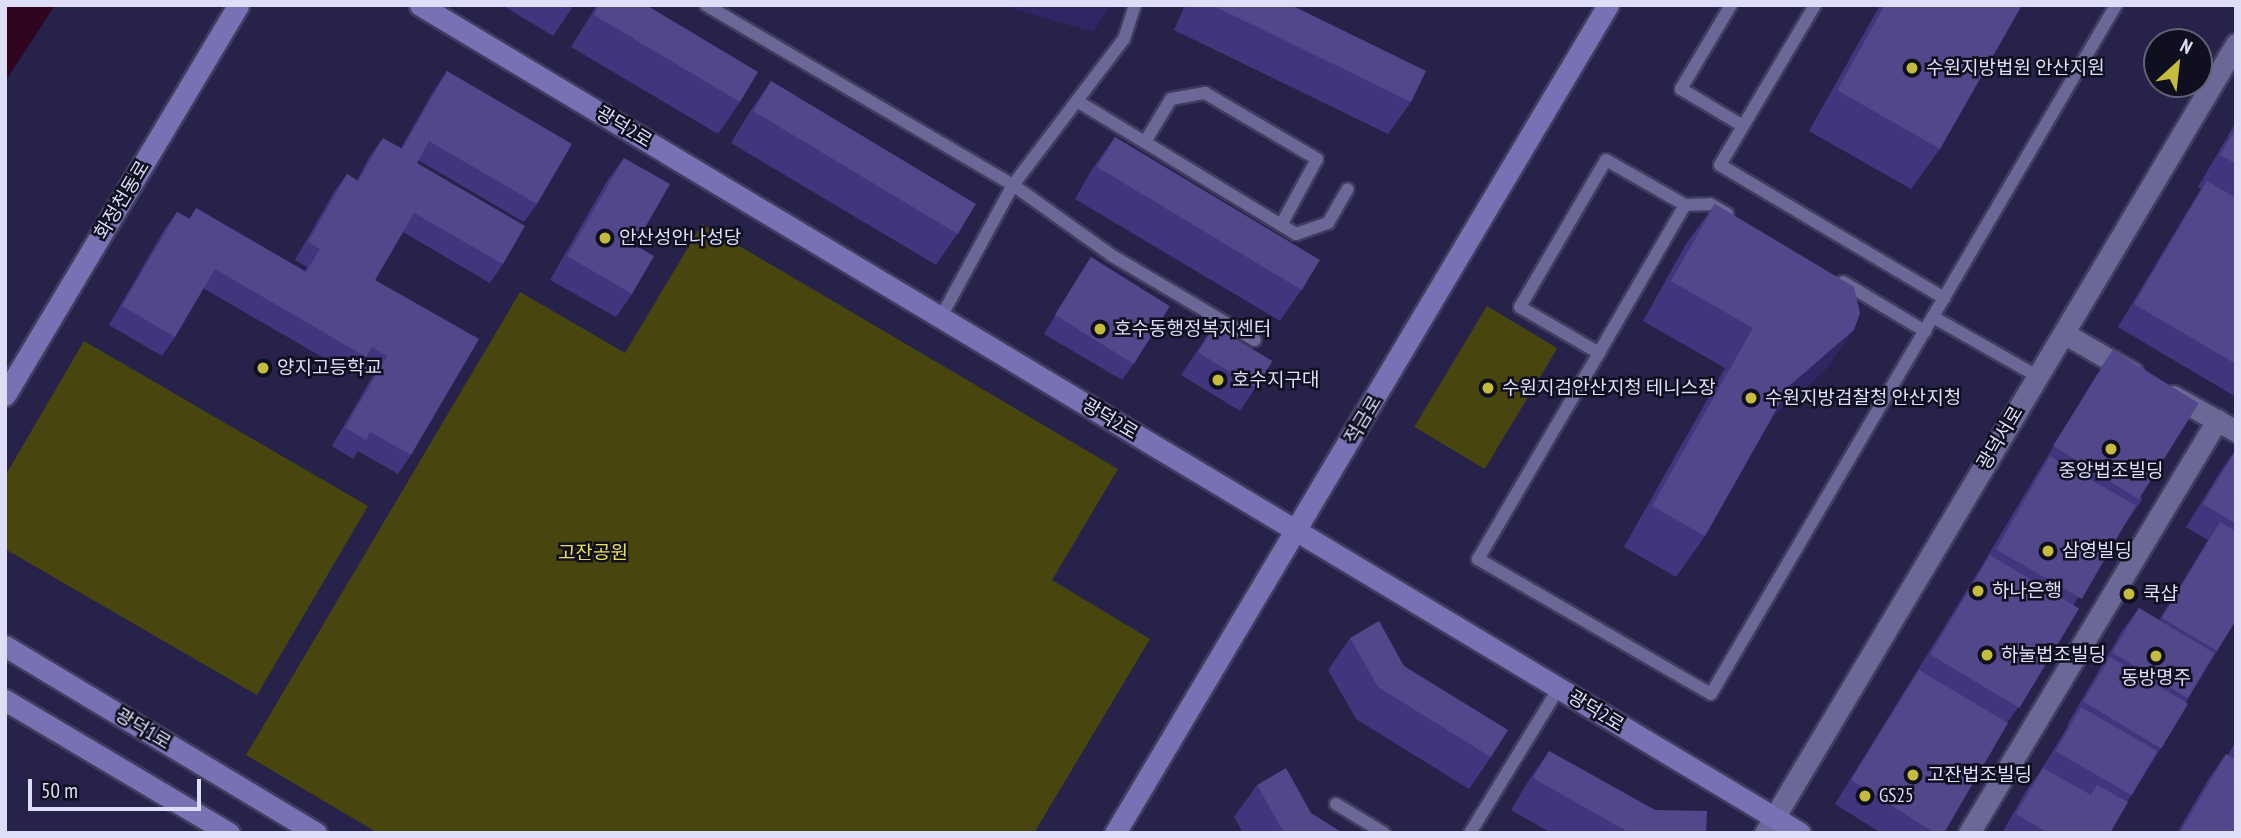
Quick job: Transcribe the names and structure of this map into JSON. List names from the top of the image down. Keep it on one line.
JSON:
{"streets":{"street":["광덕2로","화정천동로","적금로","광덕서로","광덕1로"]},"crossings":[["광덕2로","적금로"],["광덕2로","광덕서로"]],"parks":["고잔공원"],"places":["수원지방법원 안산지원","안산성안나성당","호수동행정복지센터","양지고등학교","호수지구대","수원지검안산지청 테니스장","수원지방검찰청 안산지청","중앙법조빌딩","삼영빌딩","하나은행","쿡샵","하눌법조빌딩","동방명주","고잔법조빌딩","GS25"],"scale_bar":"50 m","north":"top right"}
